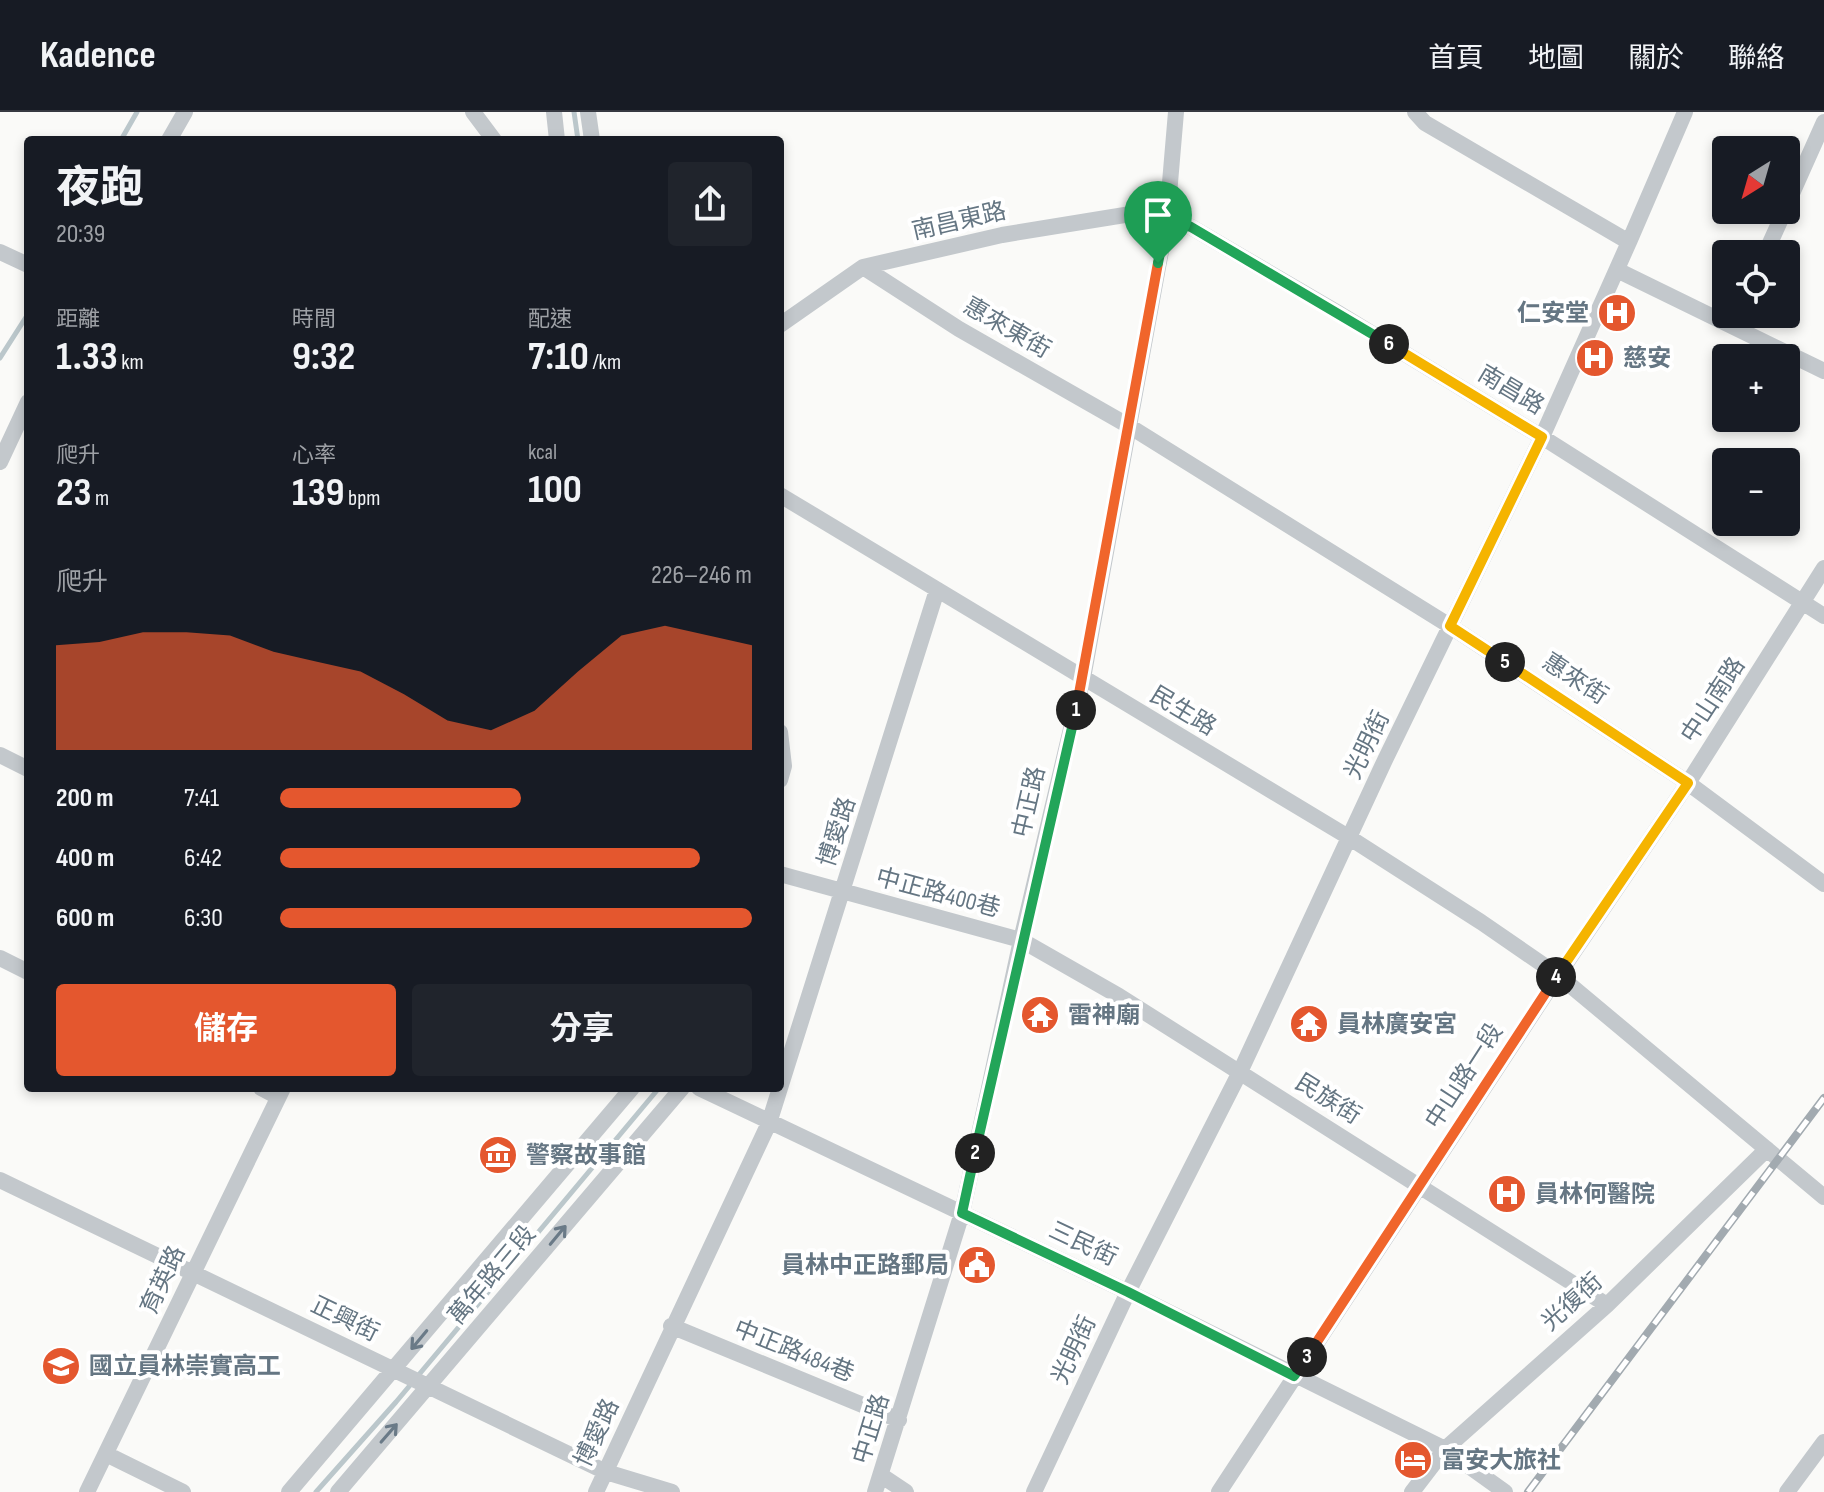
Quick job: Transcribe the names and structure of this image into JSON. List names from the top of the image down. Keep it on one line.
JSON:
{"streets":{"street":["南昌東路","惠來東街","南昌路","惠來街","中山南路","民生路","光明街","中正路","博愛路","中正路400巷","中山路一段","民族街","三民街","萬年路三段","育英路","光復街","正興街","中正路484巷"]},"crossings":[["南昌東路","惠來東街"],["南昌東路","南昌路"],["南昌東路","中正路"],["惠來東街","惠來街"],["惠來東街","中正路"],["南昌路","中山南路"],["南昌路","光明街"],["南昌路","中正路"],["惠來街","中山南路"],["惠來街","光明街"],["惠來街","中正路"],["中山南路","民生路"],["中山南路","中山路一段"],["民生路","光明街"],["民生路","中正路"],["民生路","博愛路"],["民生路","中山路一段"],["光明街","民族街"],["光明街","三民街"],["中正路","中正路400巷"],["中正路","民族街"],["中正路","三民街"],["中正路","中正路484巷"],["博愛路","中正路400巷"],["博愛路","三民街"],["博愛路","正興街"],["博愛路","中正路484巷"],["中正路400巷","民族街"],["中山路一段","民族街"],["中山路一段","三民街"],["民族街","光復街"],["三民街","光復街"],["萬年路三段","正興街"],["育英路","正興街"]],"places":{"hospital":["仁安堂","慈安","員林何醫院"],"temple":["雷神廟","員林廣安宮"],"museum":["警察故事館"],"public building":["員林中正路郵局"],"school or university":["國立員林崇實高工"],"hotel":["富安大旅社"]},"north":"bottom left","page":{"header":"Kadence","nav":["首頁","地圖","關於","聯絡"],"map_buttons":["+","−"],"heading":["夜跑","20:39"],"stats":[["距離","1.33 km"],["時間","9:32"],["配速","7:10 /km"],["爬升","23 m"],["心率","139 bpm"],["kcal","100"]],"pins":["6","5","1","4","2","3"],"chart":["爬升","226–246 m"],"list":[{"name":"200 m","note":"7:41"},{"name":"400 m","note":"6:42"},{"name":"600 m","note":"6:30"}],"buttons":["儲存","分享"]}}
